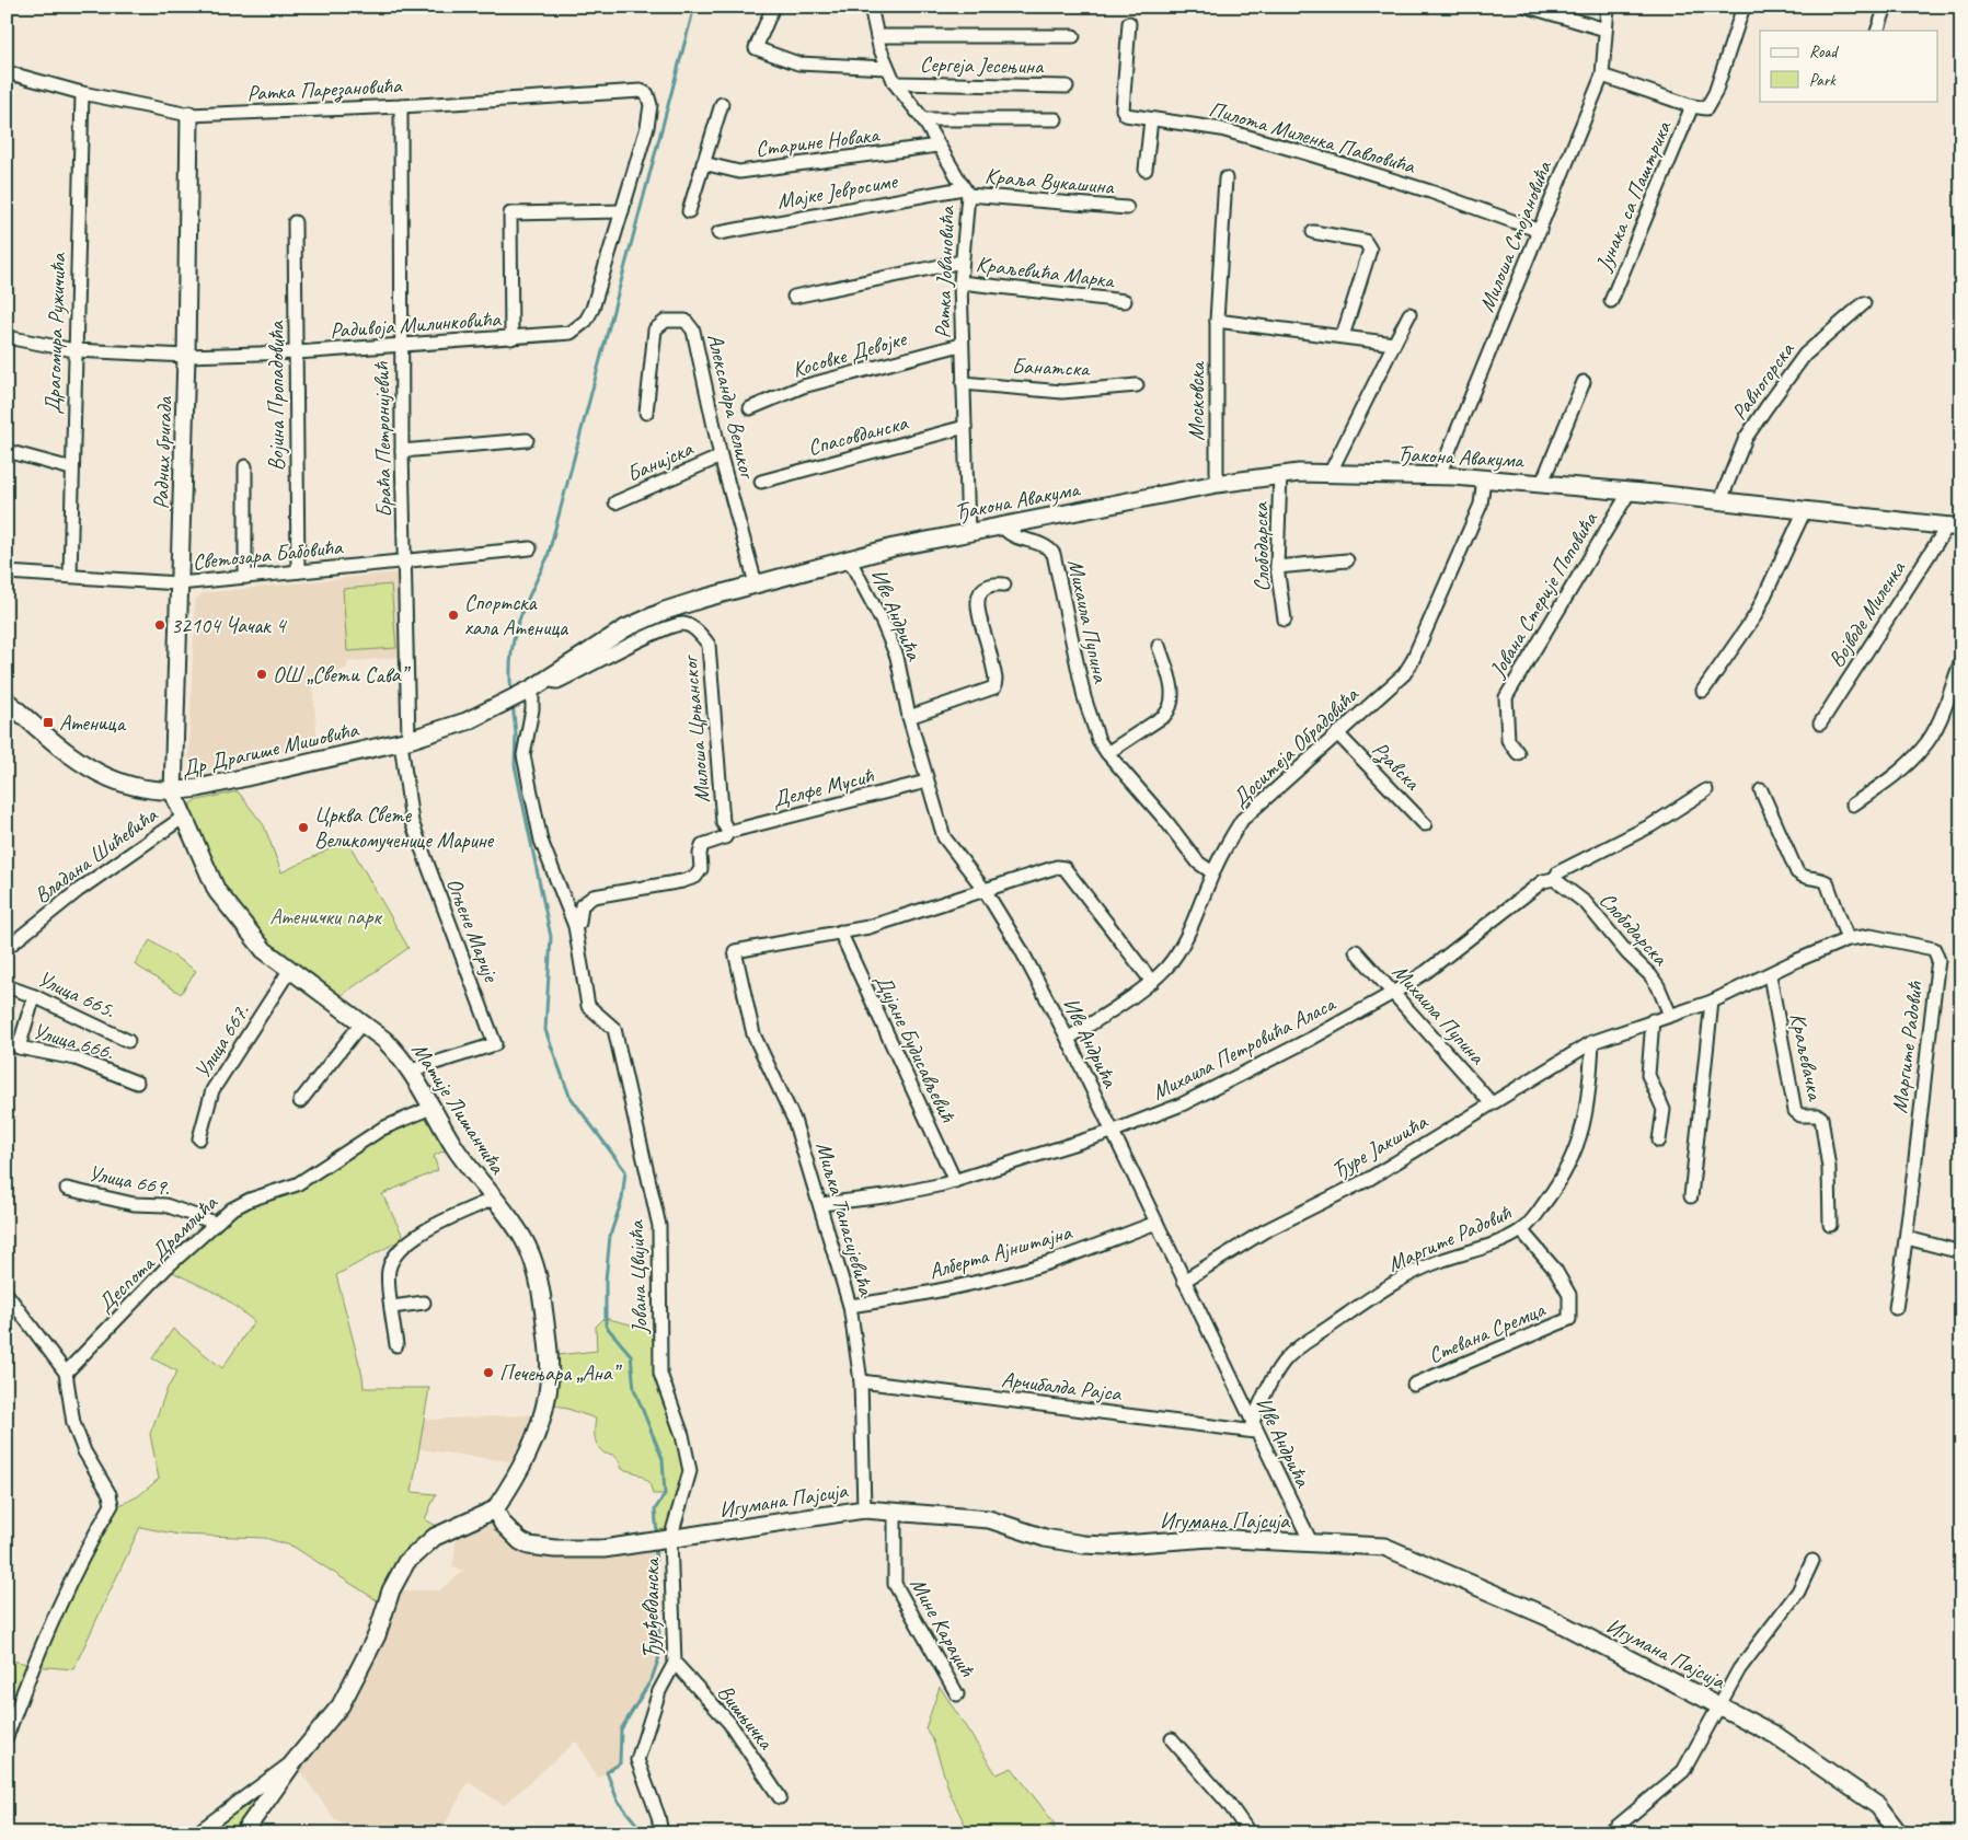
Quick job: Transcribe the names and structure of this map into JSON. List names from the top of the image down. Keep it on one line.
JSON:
{"streets":{"street":["Сергеја Јесењина","Ратка Парезановића","Пилота Миленка Павловића","Старине Новака","Краља Вукашина","Мајке Јевросиме","Јунака са Паштрика","Милоша Стојановића","Краљевића Марка","Ратка Јовановића","Радивоја Милинковића","Драгомира Ружичића","Косовке Девојке","Банатска","Равногорска","Војина Пропадовића","Московска","Александра Великог","Спасовданска","Браћа Петронијевић","Радних бригада","Ђакона Авакума","Банијска","Слободарска","Светозара Бабовића","Јована Стерије Поповића","Иве Андрића","Војводе Миленка","Михаила Пупина","Милоша Црњанског","Доситеја Обрадовића","Др Драгише Мишовића","Рзавска","Делфе Мусић","Владана Шићевића","Огњене Марије","Улица 665.","Улица 666.","Улица 667.","Дијане Будисављевић","Михаила Петровића Аласа","Маргите Радовић","Краљевачка","Матије Лишанчића","Ђуре Јакшића","Улица 669.","Миљка Танасијевића","Алберта Ајнштајна","Деспота Драмлића","Јована Цвијића","Стевана Сремца","Арчибалда Рајса","Игумана Пајсија","Ђурђевданска","Мине Караџић","Вишњичка"]},"crossings":[["Сергеја Јесењина","Ратка Јовановића"],["Ратка Парезановића","Радивоја Милинковића"],["Ратка Парезановића","Драгомира Ружичића"],["Ратка Парезановића","Браћа Петронијевић"],["Ратка Парезановића","Радних бригада"],["Пилота Миленка Павловића","Милоша Стојановића"],["Старине Новака","Ратка Јовановића"],["Краља Вукашина","Мајке Јевросиме"],["Краља Вукашина","Ратка Јовановића"],["Мајке Јевросиме","Ратка Јовановића"],["Јунака са Паштрика","Милоша Стојановића"],["Милоша Стојановића","Ђакона Авакума"],["Краљевића Марка","Ратка Јовановића"],["Ратка Јовановића","Косовке Девојке"],["Ратка Јовановића","Банатска"],["Ратка Јовановића","Спасовданска"],["Ратка Јовановића","Ђакона Авакума"],["Радивоја Милинковића","Драгомира Ружичића"],["Радивоја Милинковића","Војина Пропадовића"],["Радивоја Милинковића","Браћа Петронијевић"],["Радивоја Милинковића","Радних бригада"],["Драгомира Ружичића","Светозара Бабовића"],["Равногорска","Ђакона Авакума"],["Војина Пропадовића","Светозара Бабовића"],["Московска","Ђакона Авакума"],["Александра Великог","Ђакона Авакума"],["Александра Великог","Банијска"],["Браћа Петронијевић","Светозара Бабовића"],["Браћа Петронијевић","Др Драгише Мишовића"],["Браћа Петронијевић","Огњене Марије"],["Радних бригада","Светозара Бабовића"],["Радних бригада","Др Драгише Мишовића"],["Радних бригада","Матије Лишанчића"],["Ђакона Авакума","Слободарска"],["Ђакона Авакума","Јована Стерије Поповића"],["Ђакона Авакума","Иве Андрића"],["Ђакона Авакума","Војводе Миленка"],["Ђакона Авакума","Михаила Пупина"],["Ђакона Авакума","Милоша Црњанског"],["Ђакона Авакума","Доситеја Обрадовића"],["Ђакона Авакума","Др Драгише Мишовића"],["Ђакона Авакума","Јована Цвијића"],["Слободарска","Михаила Петровића Аласа"],["Слободарска","Маргите Радовић"],["Иве Андрића","Доситеја Обрадовића"],["Иве Андрића","Делфе Мусић"],["Иве Андрића","Михаила Петровића Аласа"],["Иве Андрића","Маргите Радовић"],["Иве Андрића","Ђуре Јакшића"],["Иве Андрића","Алберта Ајнштајна"],["Иве Андрића","Арчибалда Рајса"],["Иве Андрића","Игумана Пајсија"],["Михаила Пупина","Доситеја Обрадовића"],["Михаила Пупина","Михаила Петровића Аласа"],["Михаила Пупина","Ђуре Јакшића"],["Милоша Црњанског","Др Драгише Мишовића"],["Милоша Црњанског","Делфе Мусић"],["Милоша Црњанског","Јована Цвијића"],["Доситеја Обрадовића","Рзавска"],["Др Драгише Мишовића","Огњене Марије"],["Др Драгише Мишовића","Матије Лишанчића"],["Др Драгише Мишовића","Јована Цвијића"],["Владана Шићевића","Матије Лишанчића"],["Огњене Марије","Матије Лишанчића"],["Улица 665.","Улица 666."],["Улица 667.","Матије Лишанчића"],["Дијане Будисављевић","Михаила Петровића Аласа"],["Дијане Будисављевић","Миљка Танасијевића"],["Михаила Петровића Аласа","Миљка Танасијевића"],["Маргите Радовић","Краљевачка"],["Маргите Радовић","Ђуре Јакшића"],["Маргите Радовић","Стевана Сремца"],["Маргите Радовић","Арчибалда Рајса"],["Матије Лишанчића","Деспота Драмлића"],["Матије Лишанчића","Игумана Пајсија"],["Улица 669.","Деспота Драмлића"],["Миљка Танасијевића","Алберта Ајнштајна"],["Миљка Танасијевића","Арчибалда Рајса"],["Миљка Танасијевића","Игумана Пајсија"],["Јована Цвијића","Игумана Пајсија"],["Јована Цвијића","Ђурђевданска"],["Игумана Пајсија","Ђурђевданска"],["Игумана Пајсија","Мине Караџић"],["Ђурђевданска","Вишњичка"]],"parks":["Атенички парк"],"places":{"other":["Спортска хала Атеница","32104 Чачак 4","ОШ „Свети Сава”","Црква Свете Великомученице Марине","Печењара „Ана”"],"transit":["Атеница"]},"legend":["Road","Park"]}
